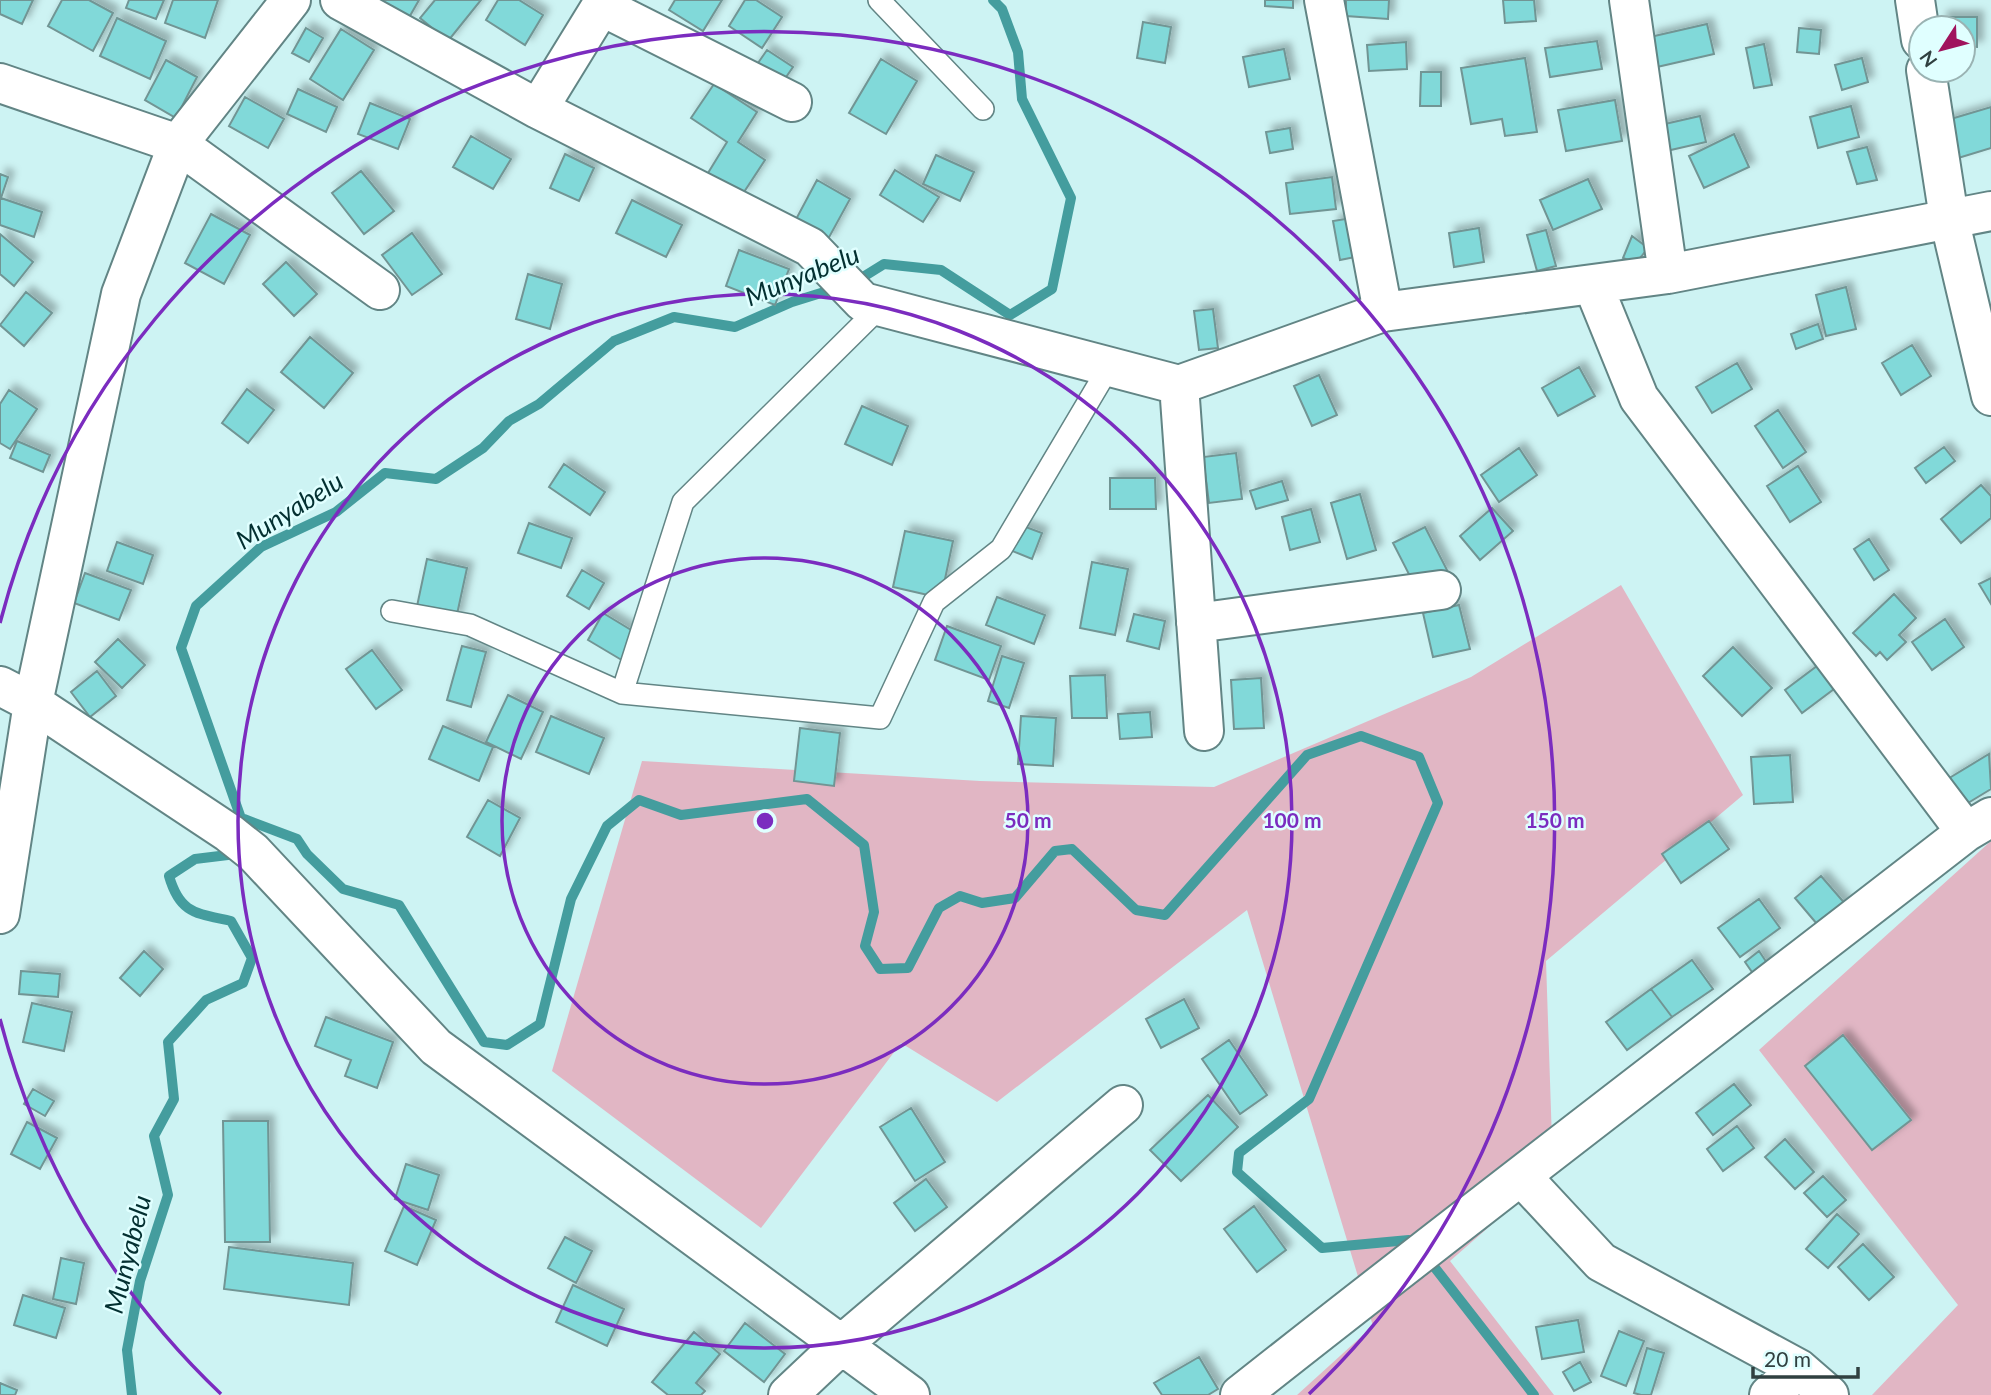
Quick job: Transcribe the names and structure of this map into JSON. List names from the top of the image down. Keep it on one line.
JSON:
{"water":["Munyabelu"],"scale_bar":"20 m","north":"bottom left","rings":["50 m","100 m","150 m"]}
